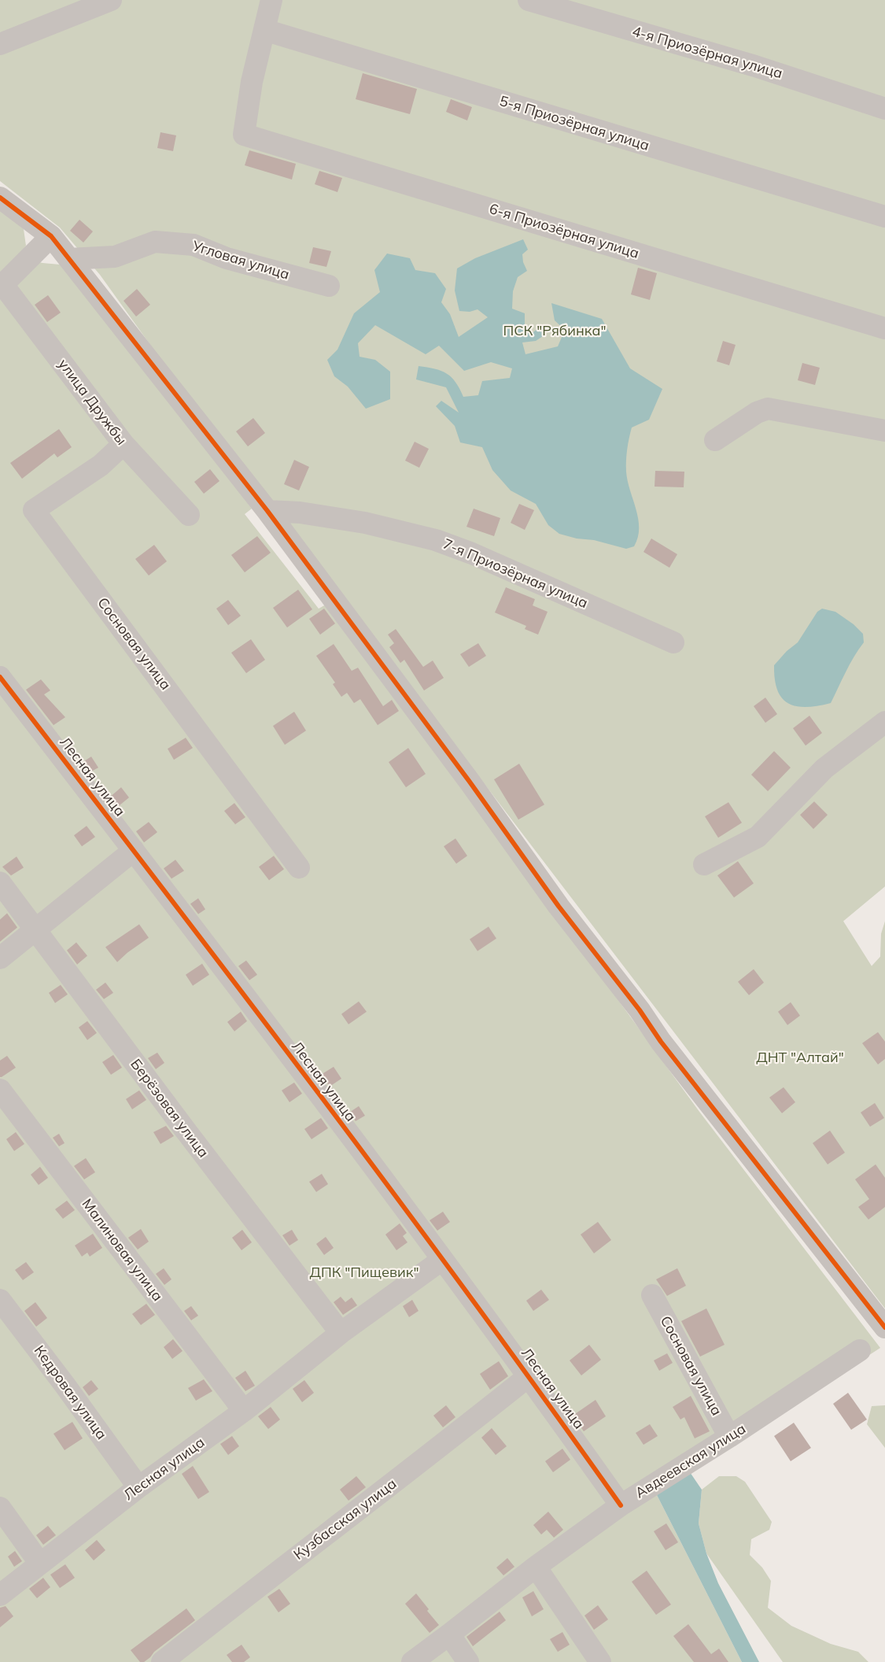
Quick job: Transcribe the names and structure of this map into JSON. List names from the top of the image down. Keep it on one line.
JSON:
{"streets":{"street":["4-я Приозёрная улица","5-я Приозёрная улица","6-я Приозёрная улица","Угловая улица","улица Дружбы","7-я Приозёрная улица","Сосновая улица","Лесная улица","Берёзовая улица","Малиновая улица","Кедровая улица","Авдеевская улица","Кузбасская улица"]},"crossings":[["5-я Приозёрная улица","6-я Приозёрная улица"],["улица Дружбы","Сосновая улица"],["Сосновая улица","Авдеевская улица"],["Лесная улица","Берёзовая улица"],["Лесная улица","Малиновая улица"],["Лесная улица","Кедровая улица"],["Лесная улица","Авдеевская улица"],["Лесная улица","Кузбасская улица"]],"parks":["ПСК \"Рябинка\"","ДНТ \"Алтай\"","ДПК \"Пищевик\""]}
